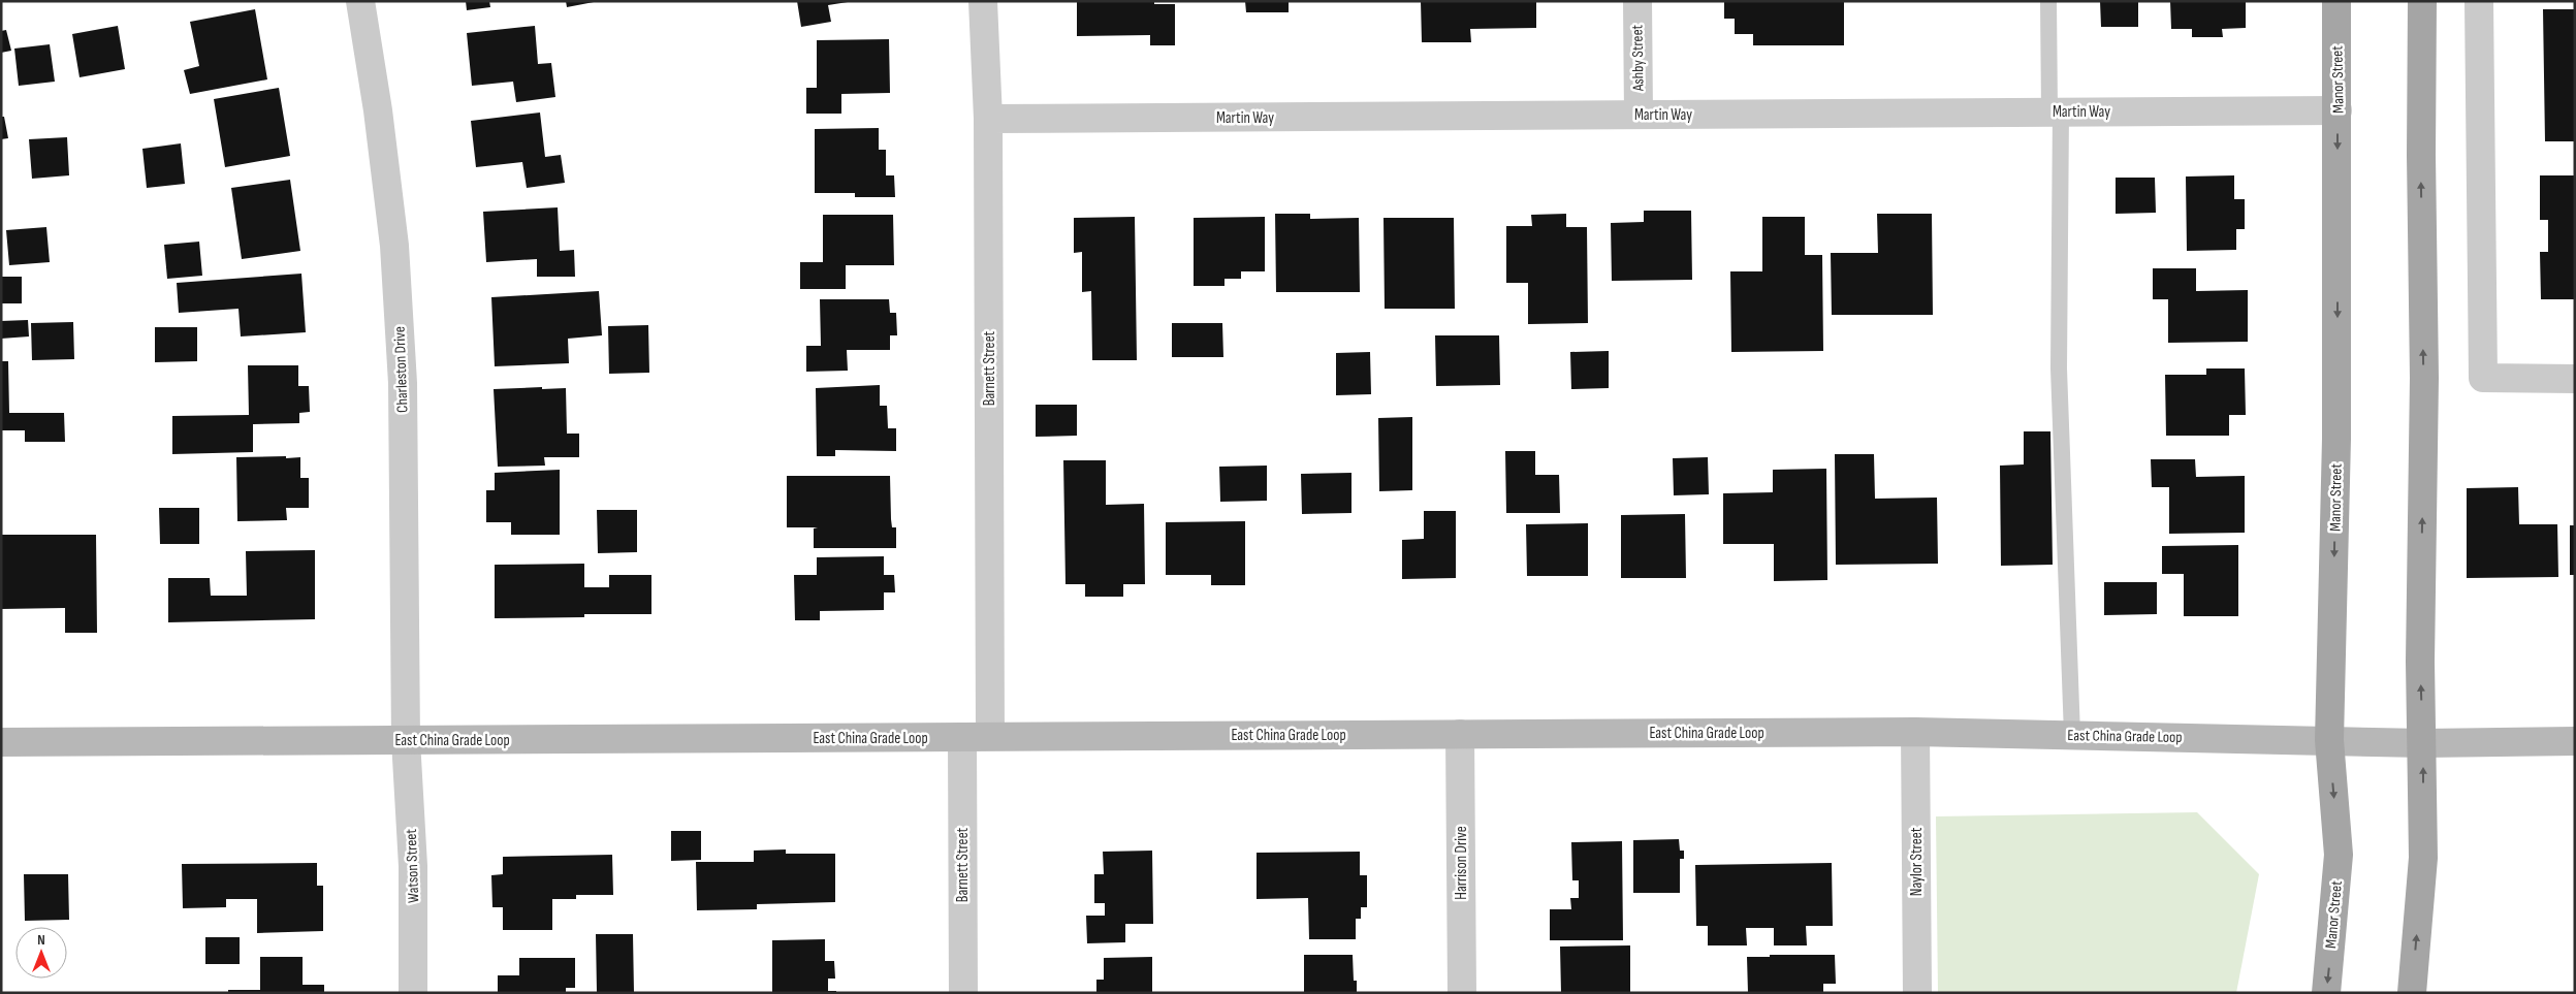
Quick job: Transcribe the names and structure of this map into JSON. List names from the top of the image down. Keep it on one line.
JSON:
{"streets":{"main road":["Manor Street","East China Grade Loop"],"street":["Ashby Street","Martin Way","Barnett Street","Charleston Drive","Naylor Street","Harrison Drive","Watson Street"]},"crossings":[["Ashby Street","Martin Way"],["Manor Street","Martin Way"],["Manor Street","East China Grade Loop"],["Martin Way","Barnett Street"],["Barnett Street","East China Grade Loop"],["Charleston Drive","East China Grade Loop"],["Charleston Drive","Watson Street"],["East China Grade Loop","Naylor Street"],["East China Grade Loop","Harrison Drive"],["East China Grade Loop","Watson Street"]],"north":"top"}
